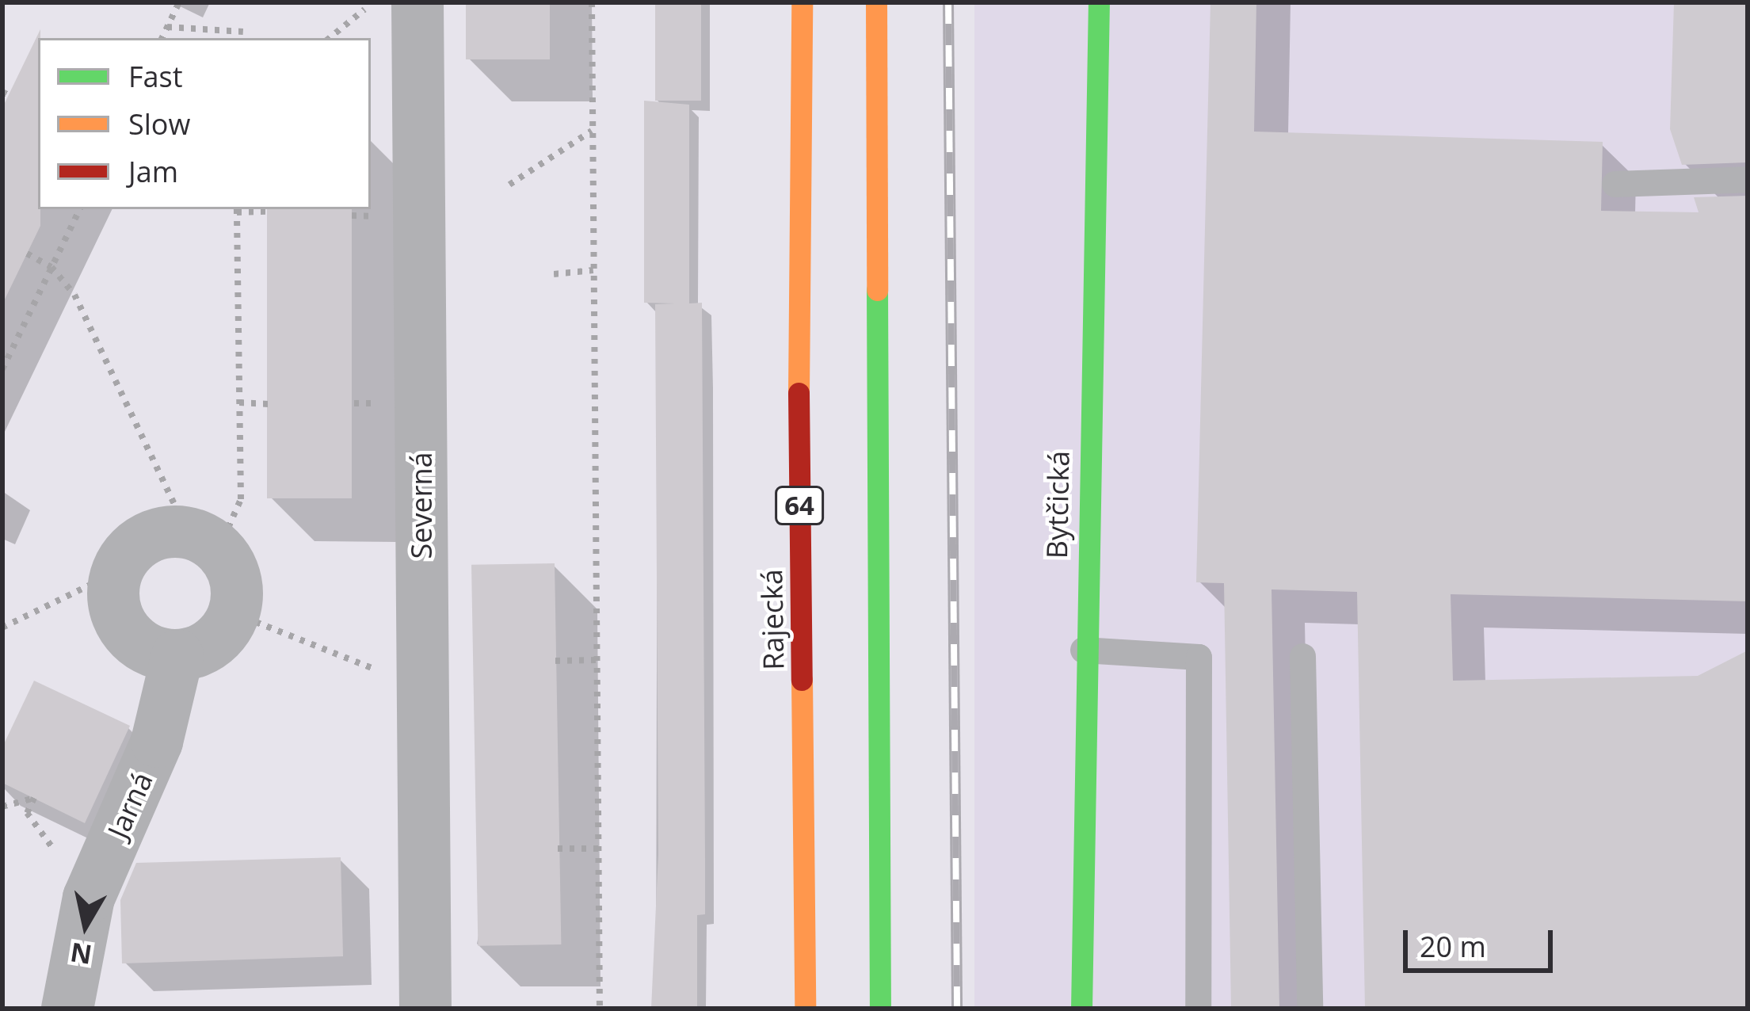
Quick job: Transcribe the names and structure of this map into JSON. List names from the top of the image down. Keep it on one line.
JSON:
{"streets":{"main road":["Bytčická","64","Rajecká"],"street":["Severná","Jarná"]},"legend":["Fast","Slow","Jam"],"scale_bar":"20 m","north":"bottom"}
